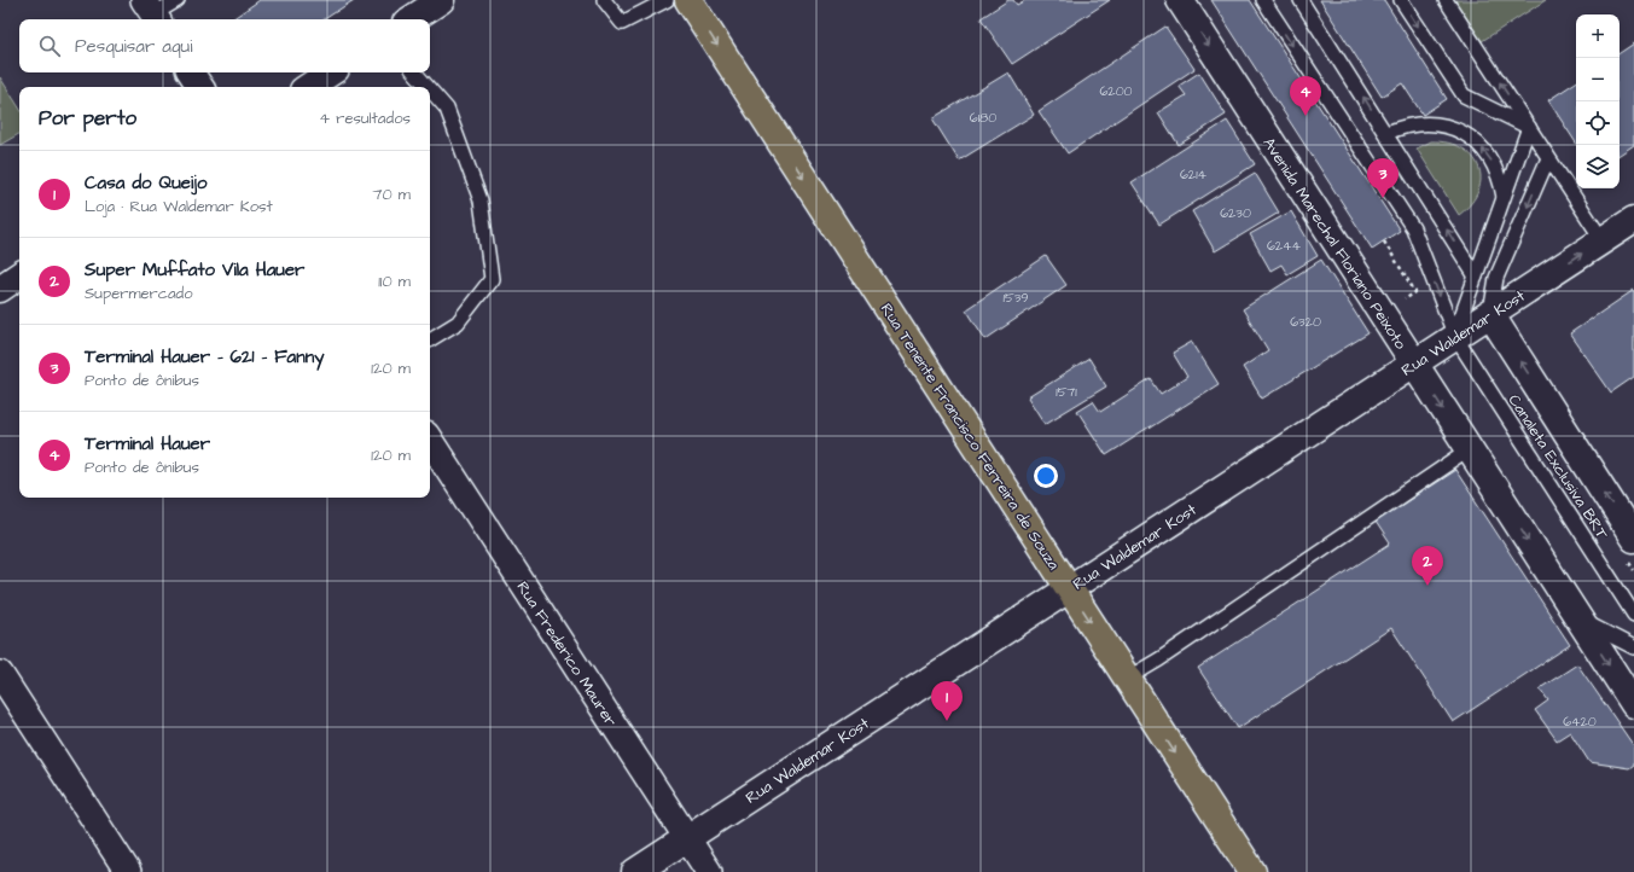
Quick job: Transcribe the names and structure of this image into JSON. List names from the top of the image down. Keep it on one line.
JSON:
{"streets":{"main road":["Rua Tenente Francisco Ferreira de Souza"],"street":["Avenida Marechal Floriano Peixoto","Rua Waldemar Kost","Rua Frederico Maurer"],"lane":["Canaleta Exclusiva BRT"]},"crossings":[["Avenida Marechal Floriano Peixoto","Rua Waldemar Kost"],["Rua Waldemar Kost","Rua Tenente Francisco Ferreira de Souza"],["Rua Waldemar Kost","Canaleta Exclusiva BRT"],["Rua Waldemar Kost","Rua Frederico Maurer"]],"one_way":["Rua Tenente Francisco Ferreira de Souza"],"house_numbers":["6200","6180","6214","6230","6244","1539","6320","1571","6420"],"page":{"map_buttons":["+","−"],"search":"Pesquisar aqui","pins":["4","3","2","1"],"heading":["Por perto","4 resultados"],"list":[{"mark":"1","name":"Casa do Queijo","note":"Loja · Rua Waldemar Kost","value":"70 m"},{"mark":"2","name":"Super Muffato Vila Hauer","note":"Supermercado","value":"110 m"},{"mark":"3","name":"Terminal Hauer - 621 - Fanny","note":"Ponto de ônibus","value":"120 m"},{"mark":"4","name":"Terminal Hauer","note":"Ponto de ônibus","value":"120 m"}]}}
